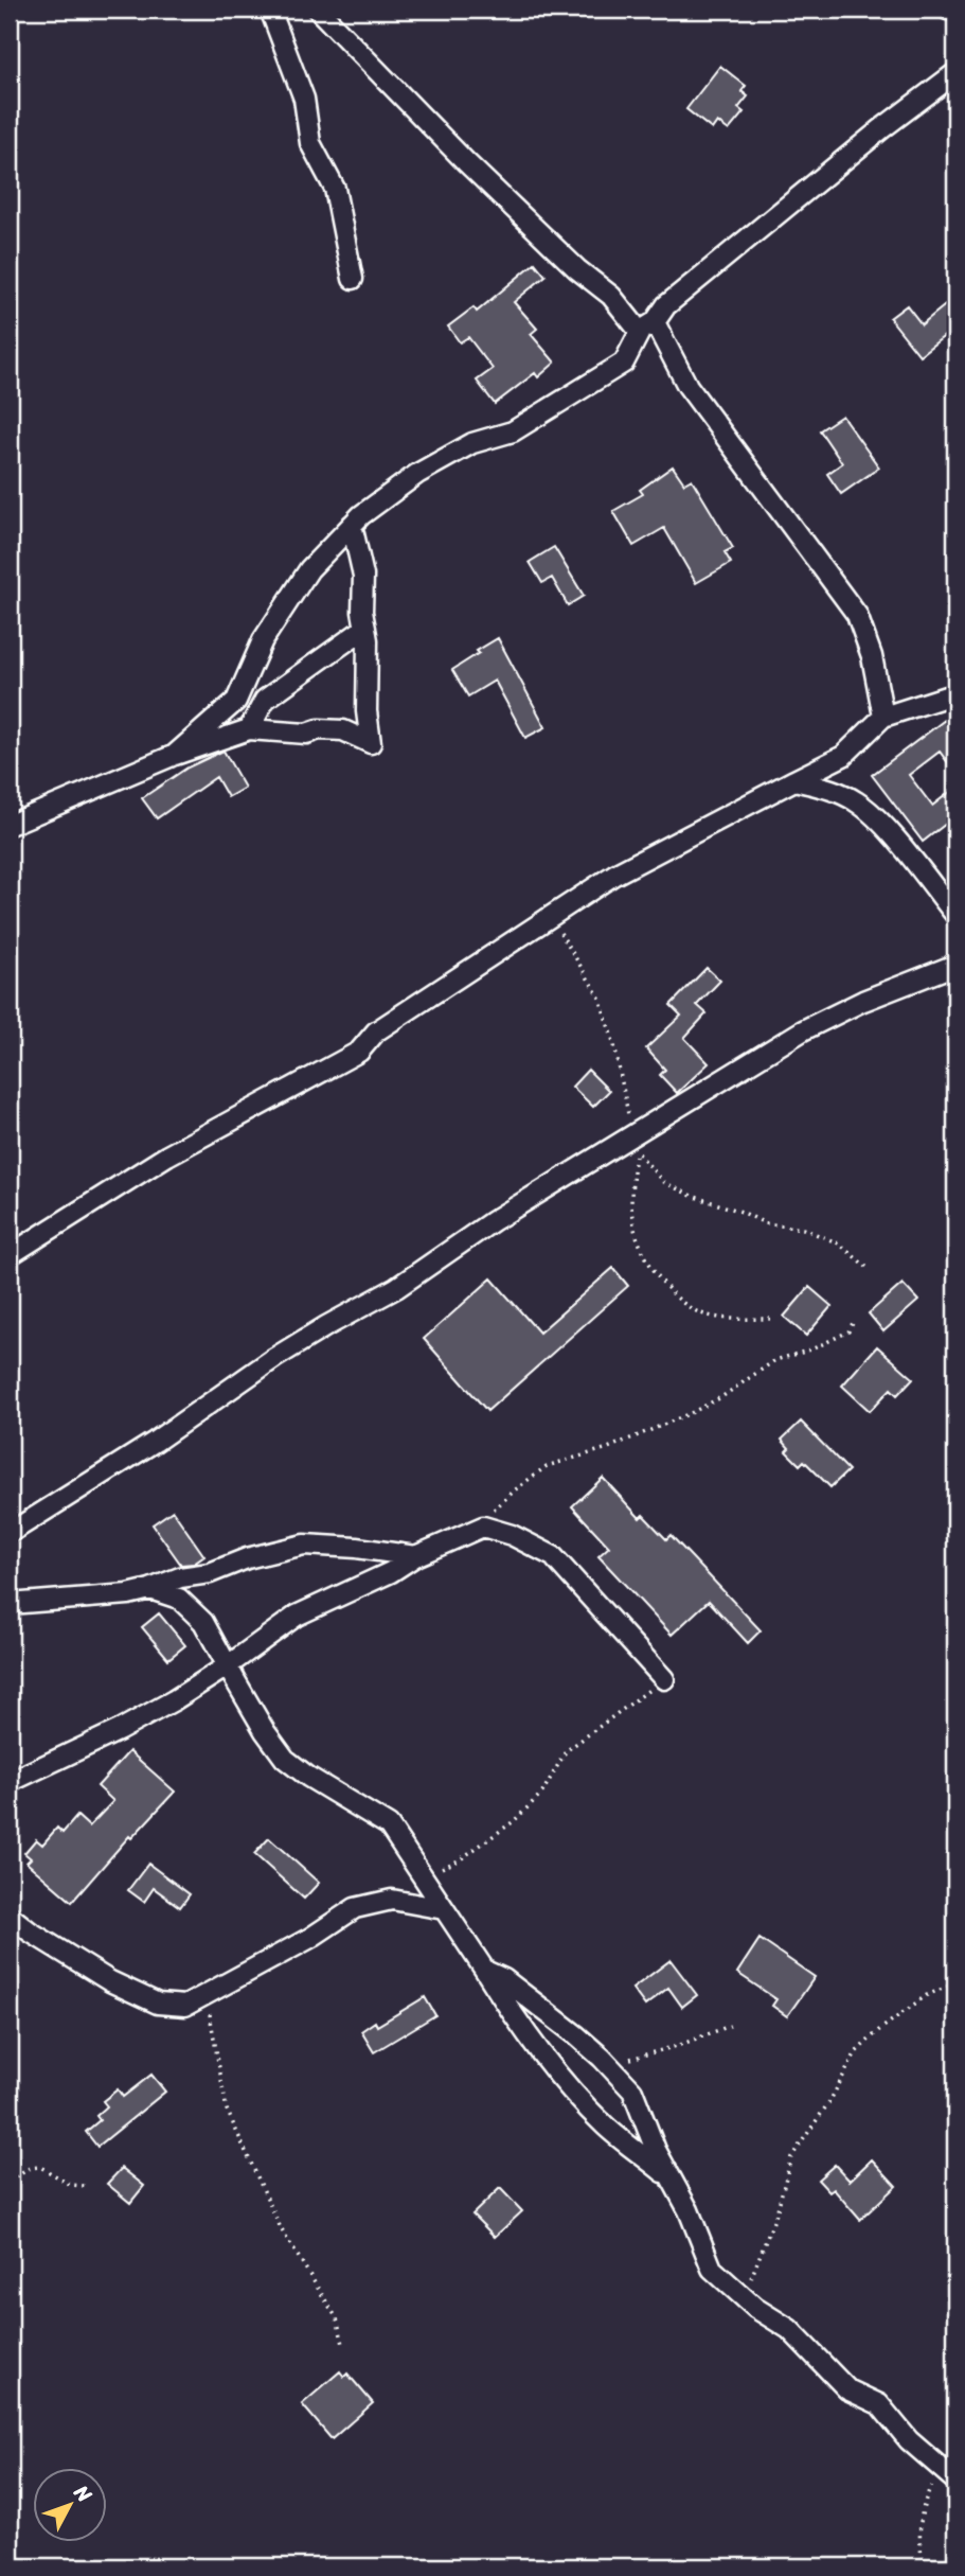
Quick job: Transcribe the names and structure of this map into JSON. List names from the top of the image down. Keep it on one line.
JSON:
{"north":"top right"}
